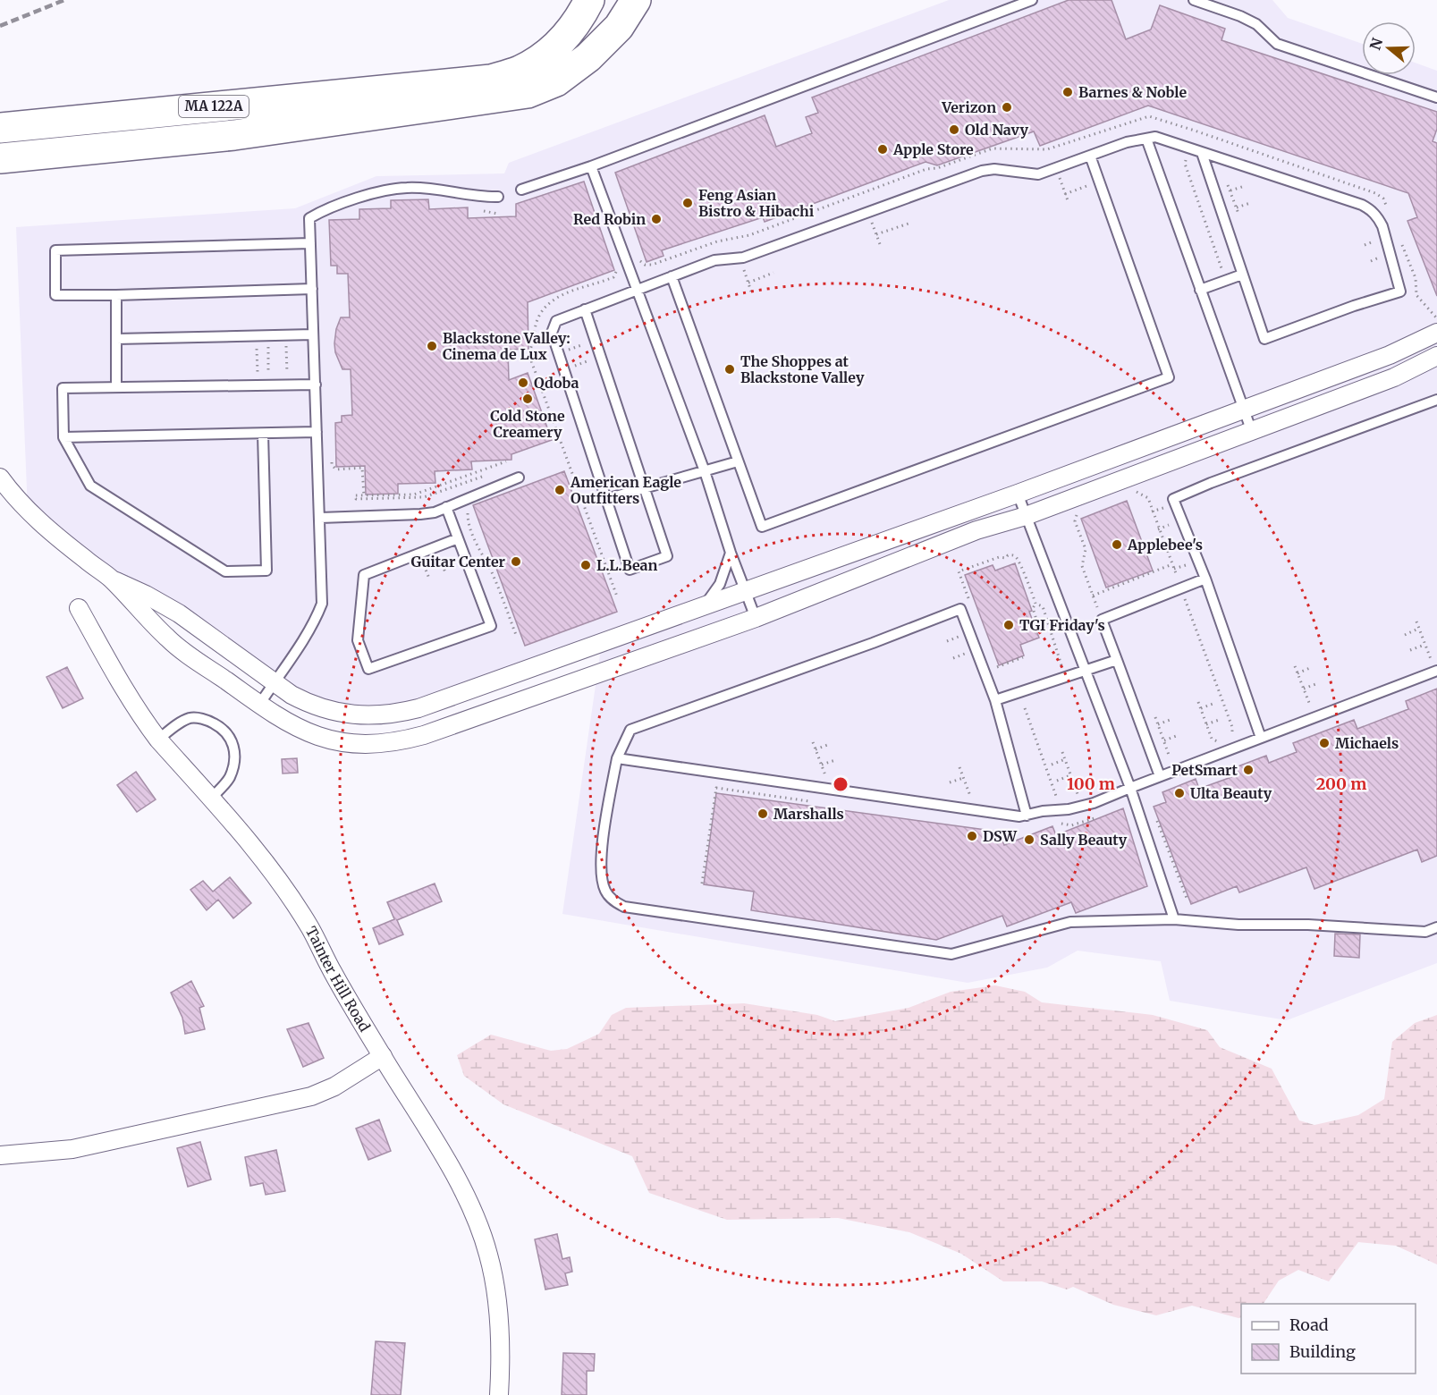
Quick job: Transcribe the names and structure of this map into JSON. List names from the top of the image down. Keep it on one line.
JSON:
{"streets":{"highway":["MA 122A"],"street":["Tainter Hill Road"]},"places":["Barnes & Noble","Verizon","Old Navy","Apple Store","Feng Asian Bistro & Hibachi","Red Robin","Blackstone Valley: Cinema de Lux","The Shoppes at Blackstone Valley","Qdoba","Cold Stone Creamery","American Eagle Outfitters","Applebee's","Guitar Center","L.L.Bean","TGI Friday's","Michaels","PetSmart","Ulta Beauty","Marshalls","DSW","Sally Beauty"],"legend":["Road","Building"],"north":"left","rings":["100 m","200 m"]}
